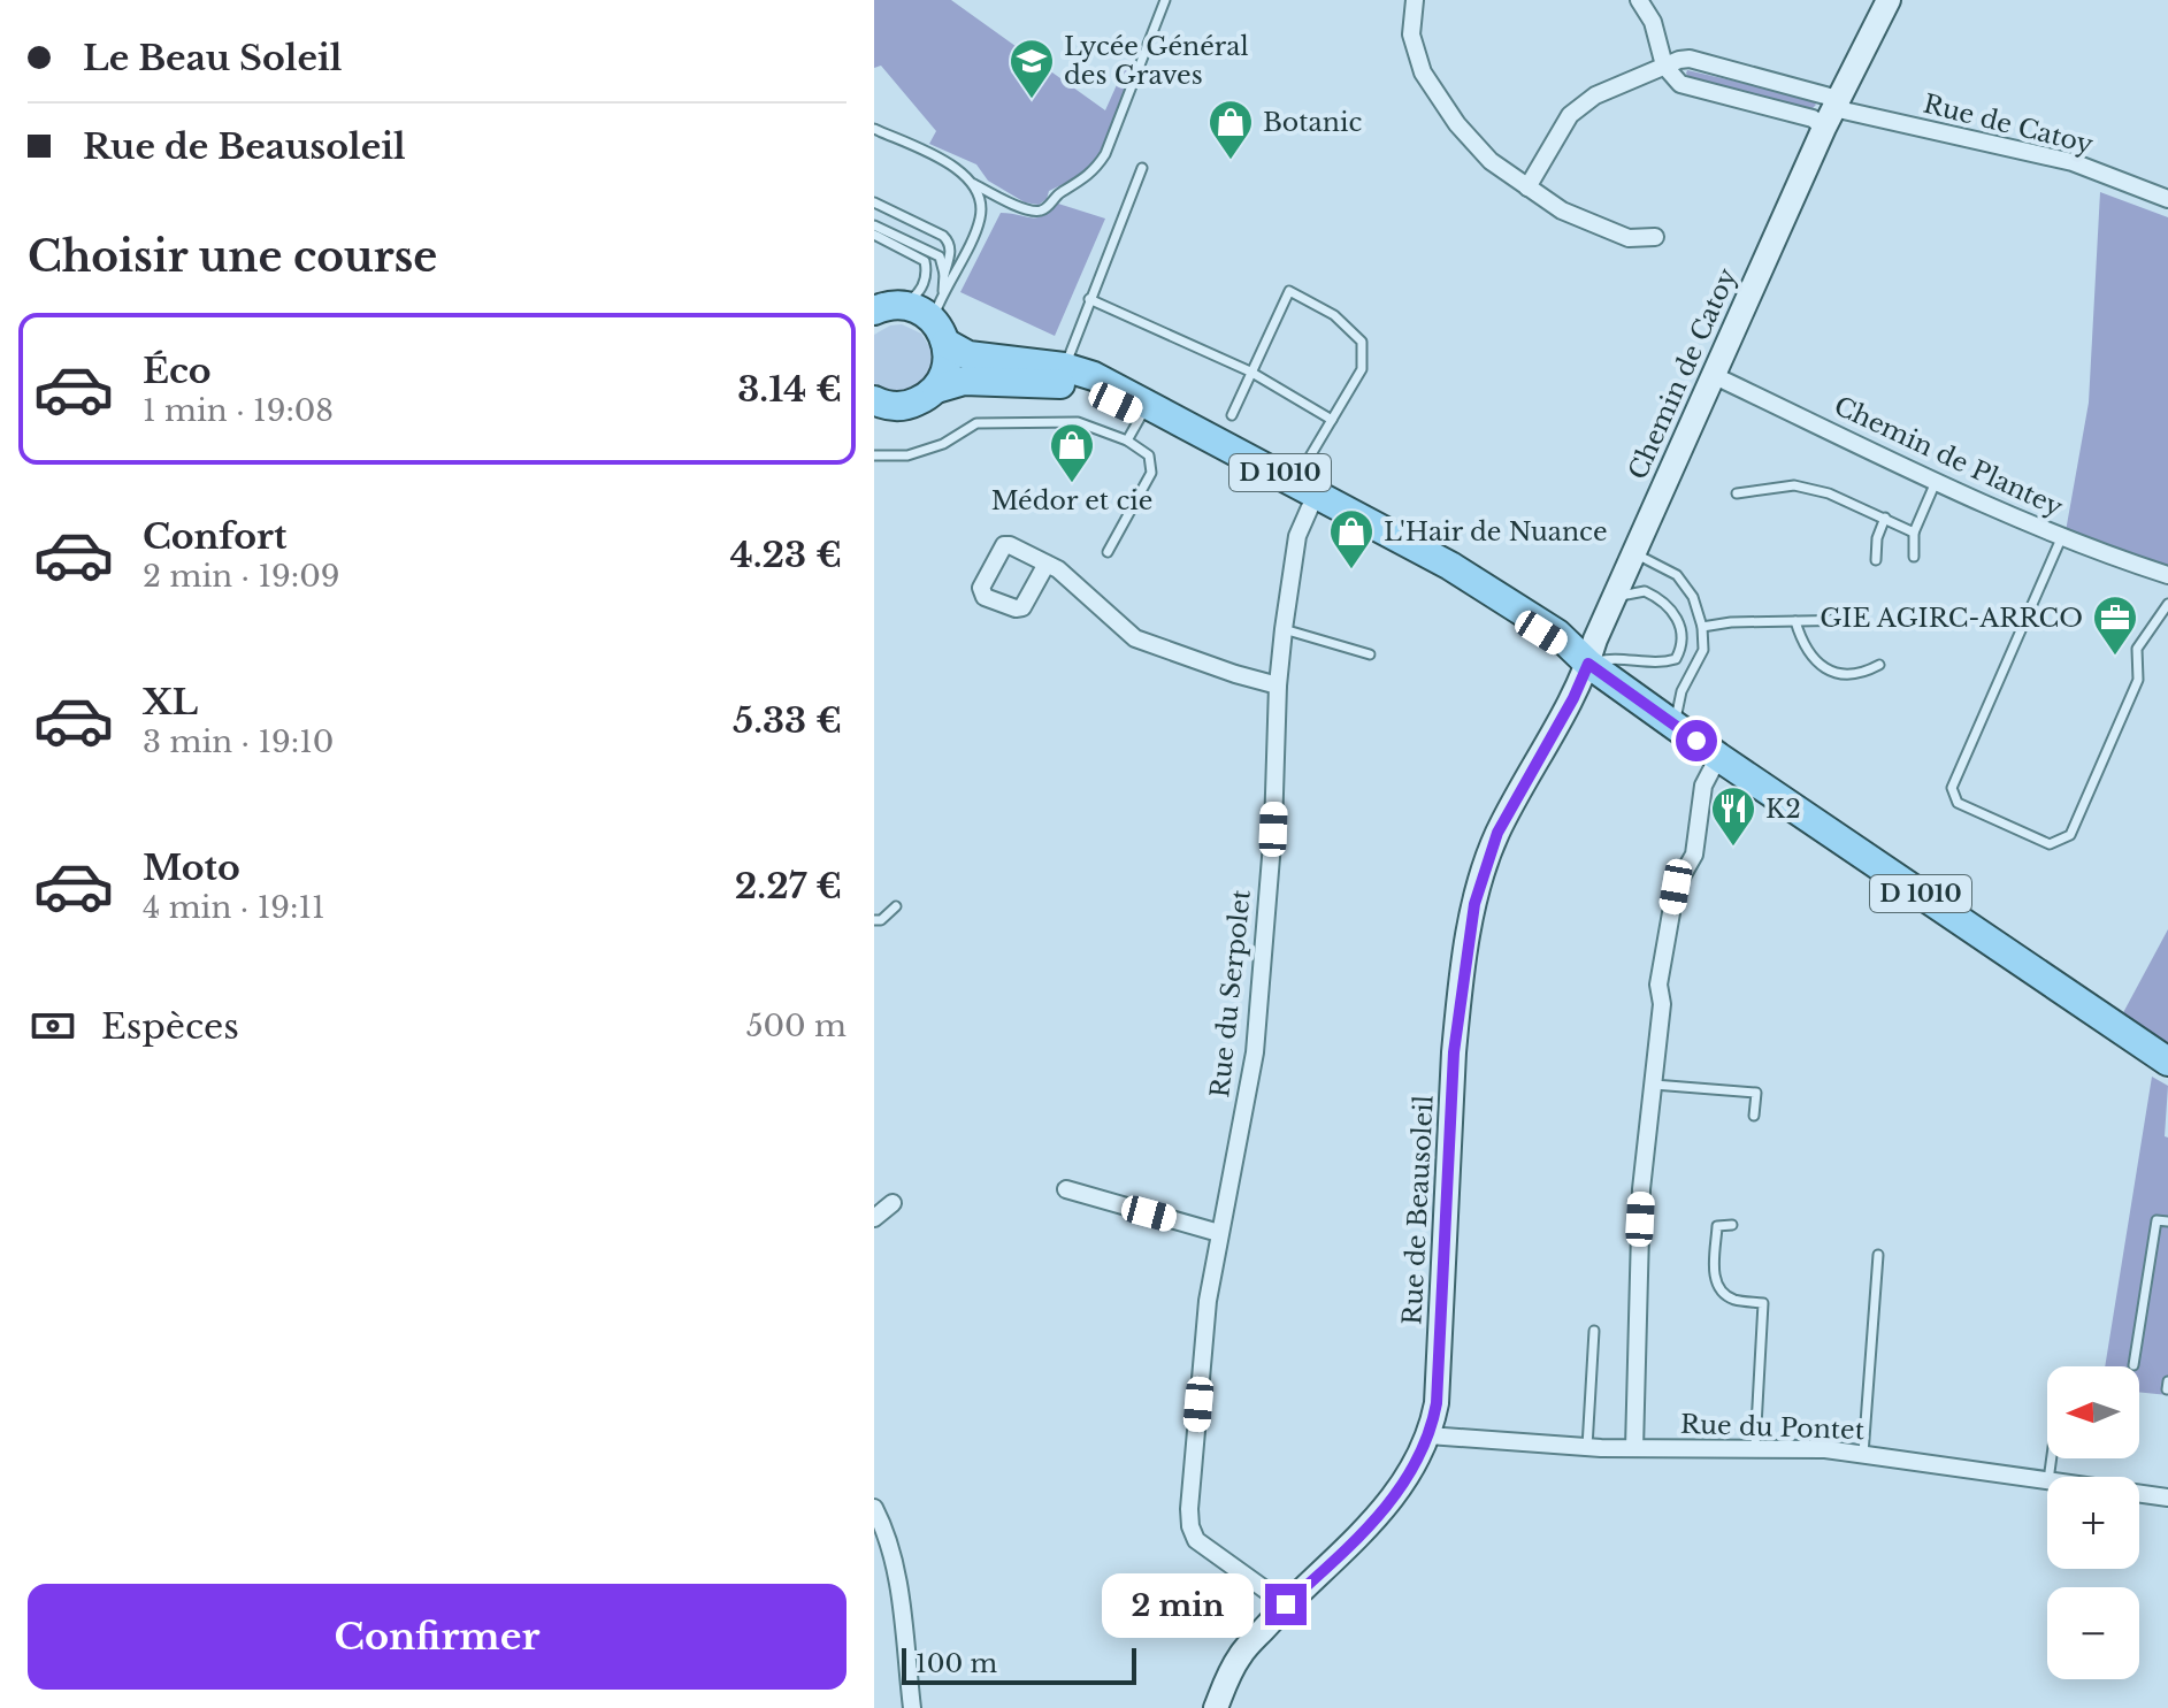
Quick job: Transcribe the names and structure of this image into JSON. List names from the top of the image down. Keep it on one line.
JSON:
{"streets":{"main road":["D 1010"],"street":["Rue de Catoy","Chemin de Catoy","Chemin de Plantey","Rue du Serpolet","Rue de Beausoleil","Rue du Pontet"]},"crossings":[["Rue de Catoy","Chemin de Catoy"],["Chemin de Catoy","Chemin de Plantey"],["Chemin de Catoy","D 1010"],["Chemin de Catoy","Rue de Beausoleil"],["D 1010","Rue du Serpolet"],["D 1010","Rue de Beausoleil"],["Rue du Serpolet","Rue de Beausoleil"],["Rue de Beausoleil","Rue du Pontet"]],"places":{"school or university":["Lycée Général des Graves"],"shop":["Botanic","Médor et cie","L'Hair de Nuance"],"office":["GIE AGIRC-ARRCO"],"restaurant":["K2"]},"scale_bar":"100 m","north":"left","page":{"banner":["Le Beau Soleil","Rue de Beausoleil"],"heading":"Choisir une course","list":[{"name":"Éco","note":"1 min · 19:08","value":"3.14 €"},{"name":"Confort","note":"2 min · 19:09","value":"4.23 €"},{"name":"XL","note":"3 min · 19:10","value":"5.33 €"},{"name":"Moto","note":"4 min · 19:11","value":"2.27 €"}],"pay":["Espèces","500 m"],"map_buttons":["+","−"],"buttons":"Confirmer","bubble":"2 min","scale":"100 m"}}
